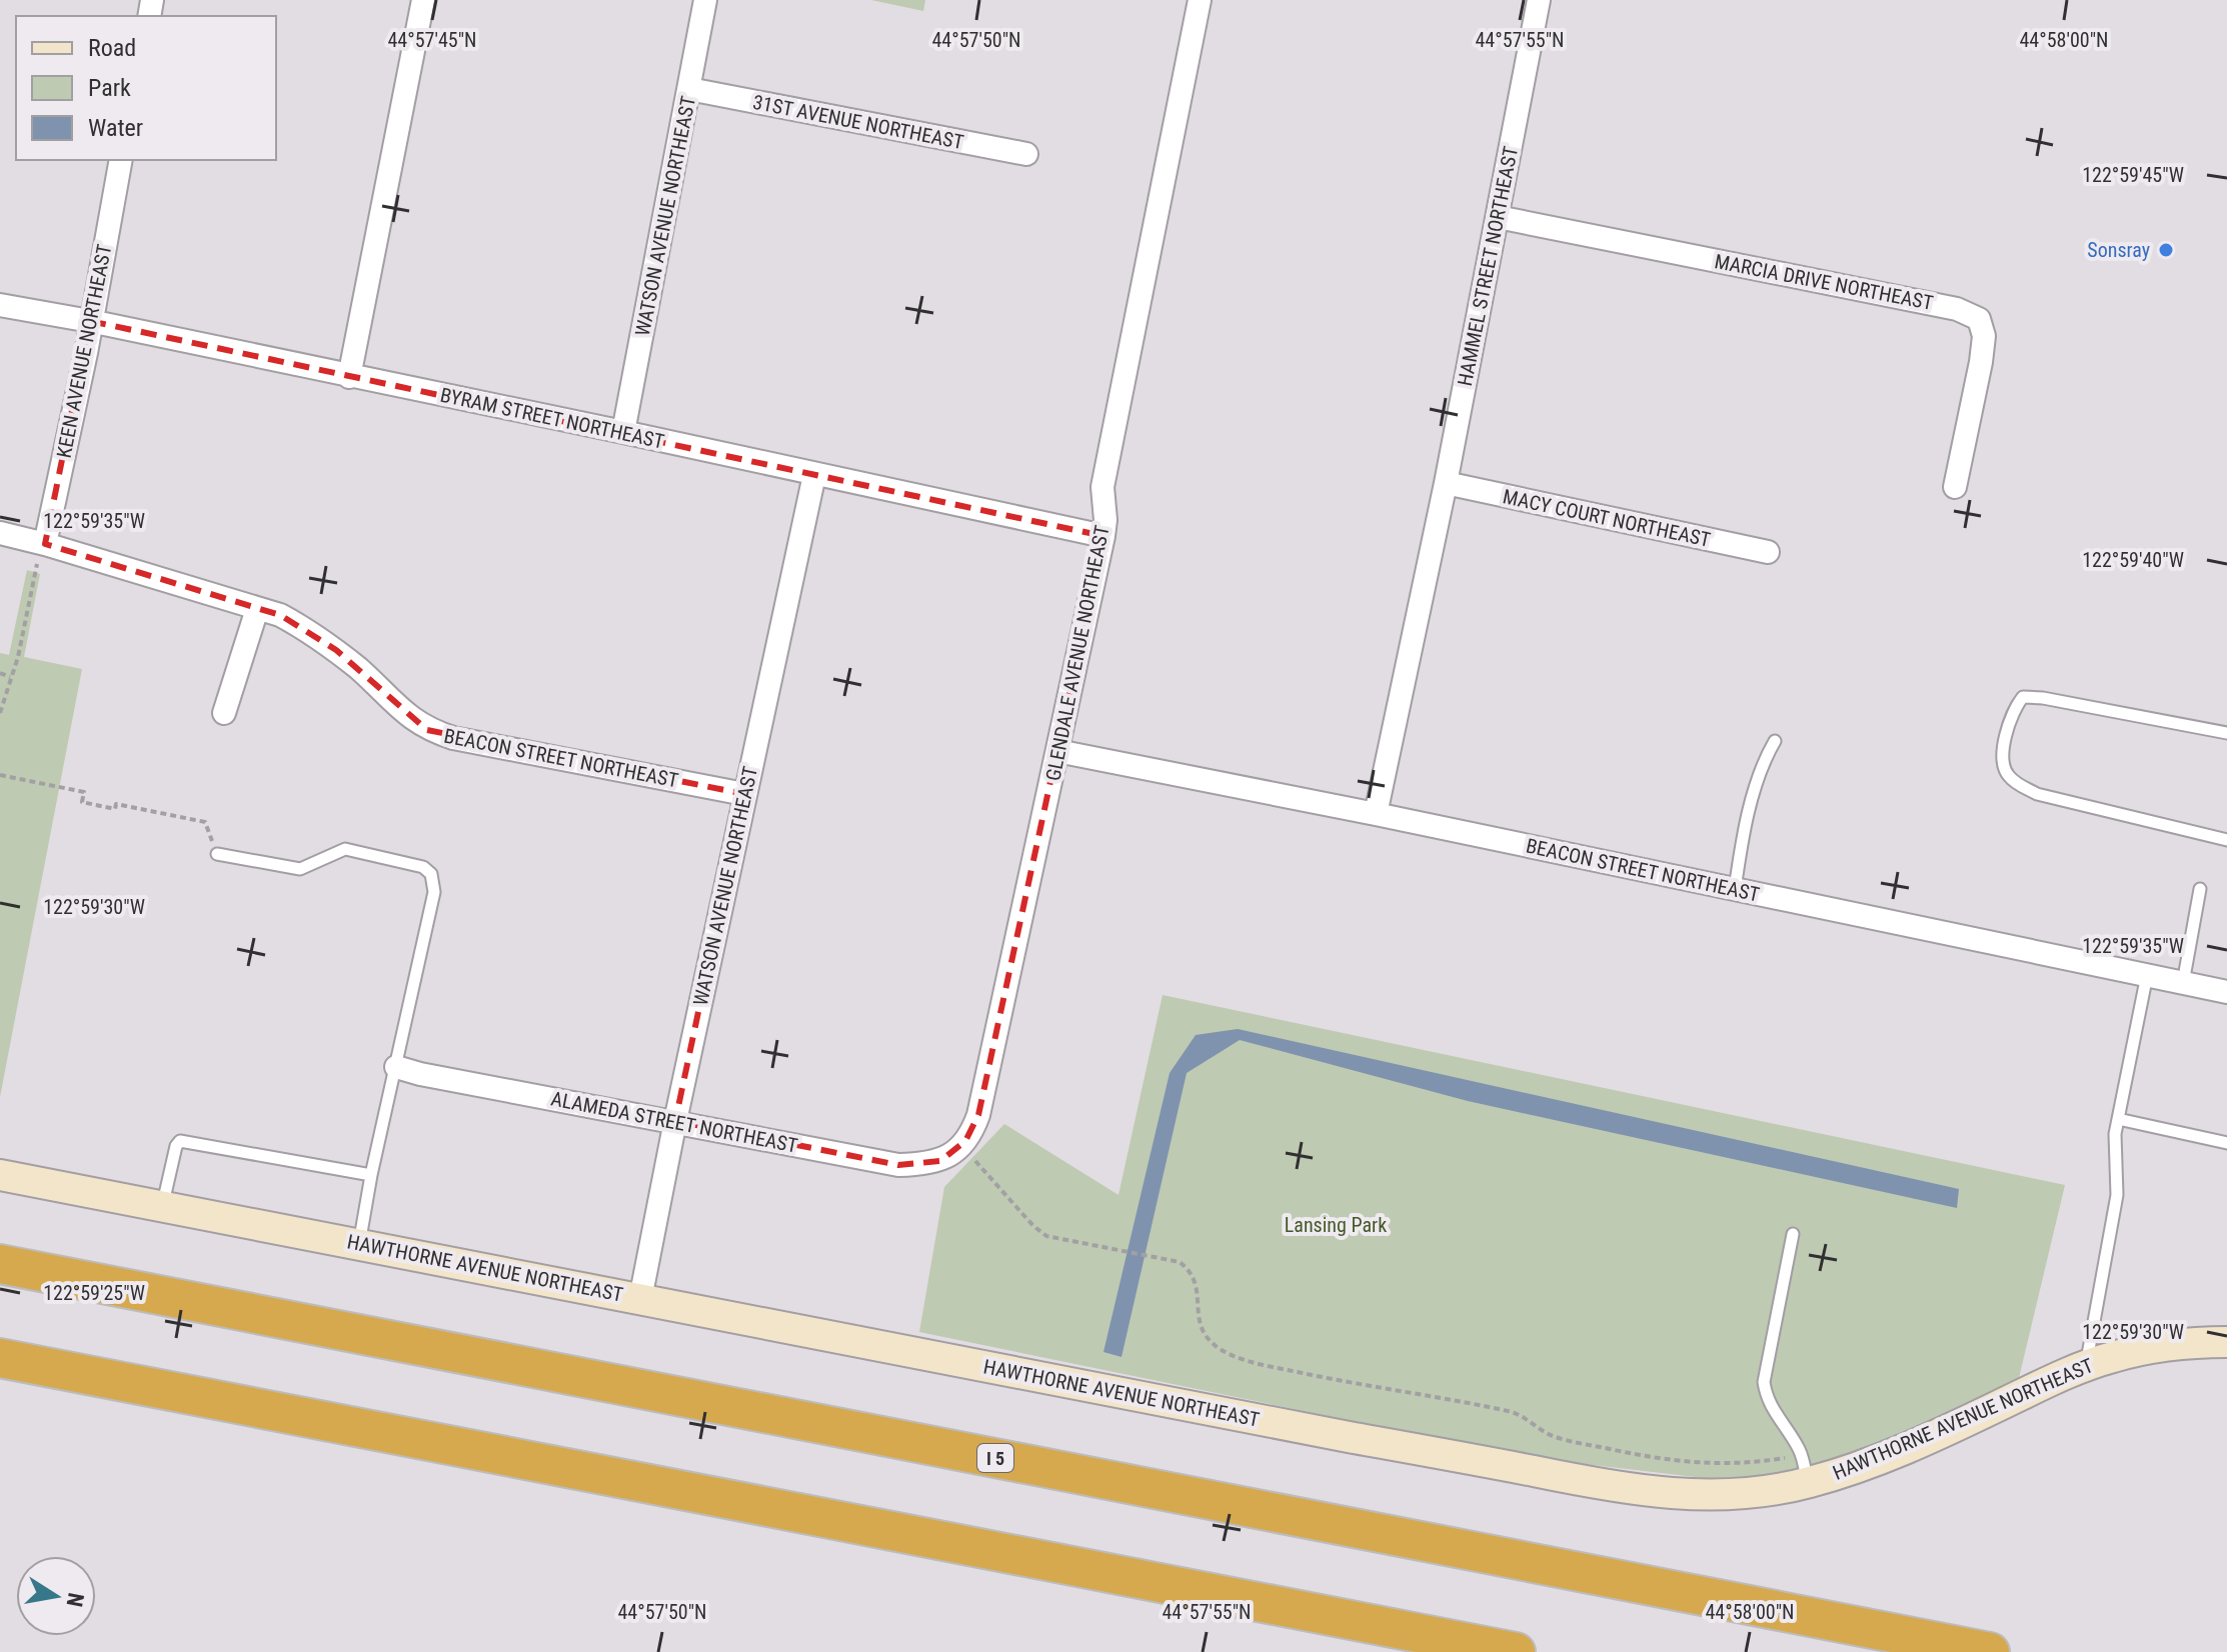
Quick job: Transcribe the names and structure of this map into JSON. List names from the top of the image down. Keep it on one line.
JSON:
{"streets":{"highway":["I 5"],"main road":["HAWTHORNE AVENUE NORTHEAST"],"street":["31ST AVENUE NORTHEAST","WATSON AVENUE NORTHEAST","HAMMEL STREET NORTHEAST","MARCIA DRIVE NORTHEAST","KEEN AVENUE NORTHEAST","BYRAM STREET NORTHEAST","MACY COURT NORTHEAST","GLENDALE AVENUE NORTHEAST","BEACON STREET NORTHEAST","ALAMEDA STREET NORTHEAST"]},"crossings":[["31ST AVENUE NORTHEAST","WATSON AVENUE NORTHEAST"],["WATSON AVENUE NORTHEAST","BYRAM STREET NORTHEAST"],["WATSON AVENUE NORTHEAST","BEACON STREET NORTHEAST"],["WATSON AVENUE NORTHEAST","ALAMEDA STREET NORTHEAST"],["WATSON AVENUE NORTHEAST","HAWTHORNE AVENUE NORTHEAST"],["HAMMEL STREET NORTHEAST","MARCIA DRIVE NORTHEAST"],["HAMMEL STREET NORTHEAST","MACY COURT NORTHEAST"],["HAMMEL STREET NORTHEAST","BEACON STREET NORTHEAST"],["KEEN AVENUE NORTHEAST","BYRAM STREET NORTHEAST"],["KEEN AVENUE NORTHEAST","BEACON STREET NORTHEAST"],["BYRAM STREET NORTHEAST","GLENDALE AVENUE NORTHEAST"],["GLENDALE AVENUE NORTHEAST","BEACON STREET NORTHEAST"],["GLENDALE AVENUE NORTHEAST","ALAMEDA STREET NORTHEAST"]],"parks":["Lansing Park"],"places":["Sonsray"],"legend":["Road","Park","Water"],"north":"right","coordinates":["44°57'45\"N","44°57'50\"N","44°57'55\"N","44°58'00\"N","122°59'45\"W","122°59'35\"W","122°59'40\"W","122°59'30\"W","122°59'25\"W"]}
